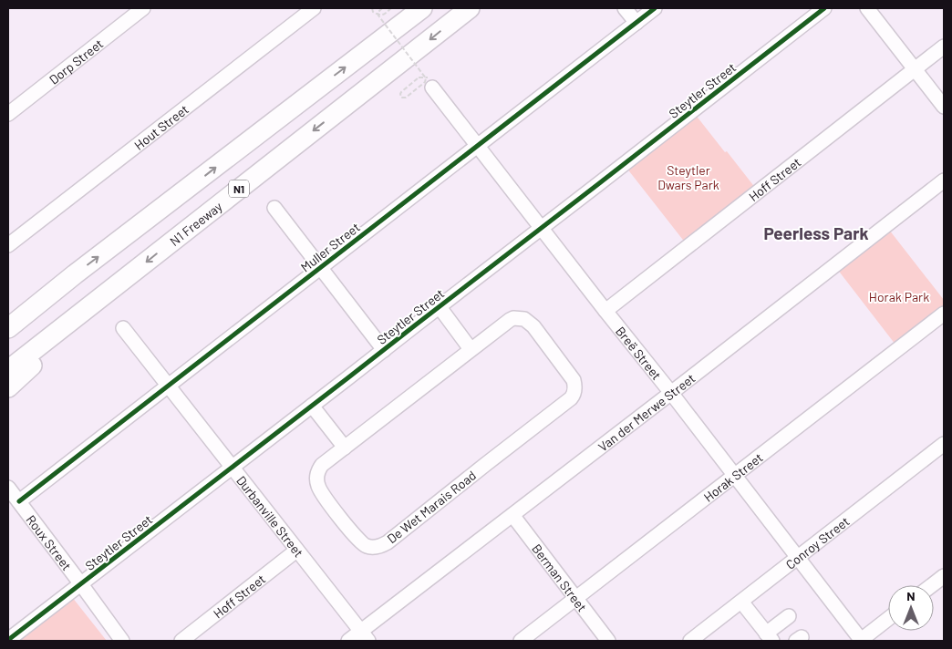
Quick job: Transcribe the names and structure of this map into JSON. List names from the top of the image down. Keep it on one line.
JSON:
{"streets":{"highway":["N1","N1 Freeway"],"street":["Dorp Street","Steytler Street","Hout Street","Hoff Street","Muller Street","Breë Street","Van der Merwe Street","Horak Street","De Wet Marais Road","Durbanville Street","Roux Street","Conroy Street","Berman Street"]},"crossings":[["Steytler Street","Breë Street"],["Steytler Street","Durbanville Street"],["Steytler Street","Roux Street"],["Hoff Street","Breë Street"],["Hoff Street","Durbanville Street"],["Muller Street","Breë Street"],["Muller Street","Durbanville Street"],["Muller Street","Roux Street"],["Breë Street","Van der Merwe Street"],["Breë Street","Horak Street"],["Breë Street","Conroy Street"],["Van der Merwe Street","Durbanville Street"],["Van der Merwe Street","Berman Street"],["Horak Street","Berman Street"]],"districts":["Peerless Park"],"parks":["Steytler Dwars Park","Horak Park"],"north":"top"}
